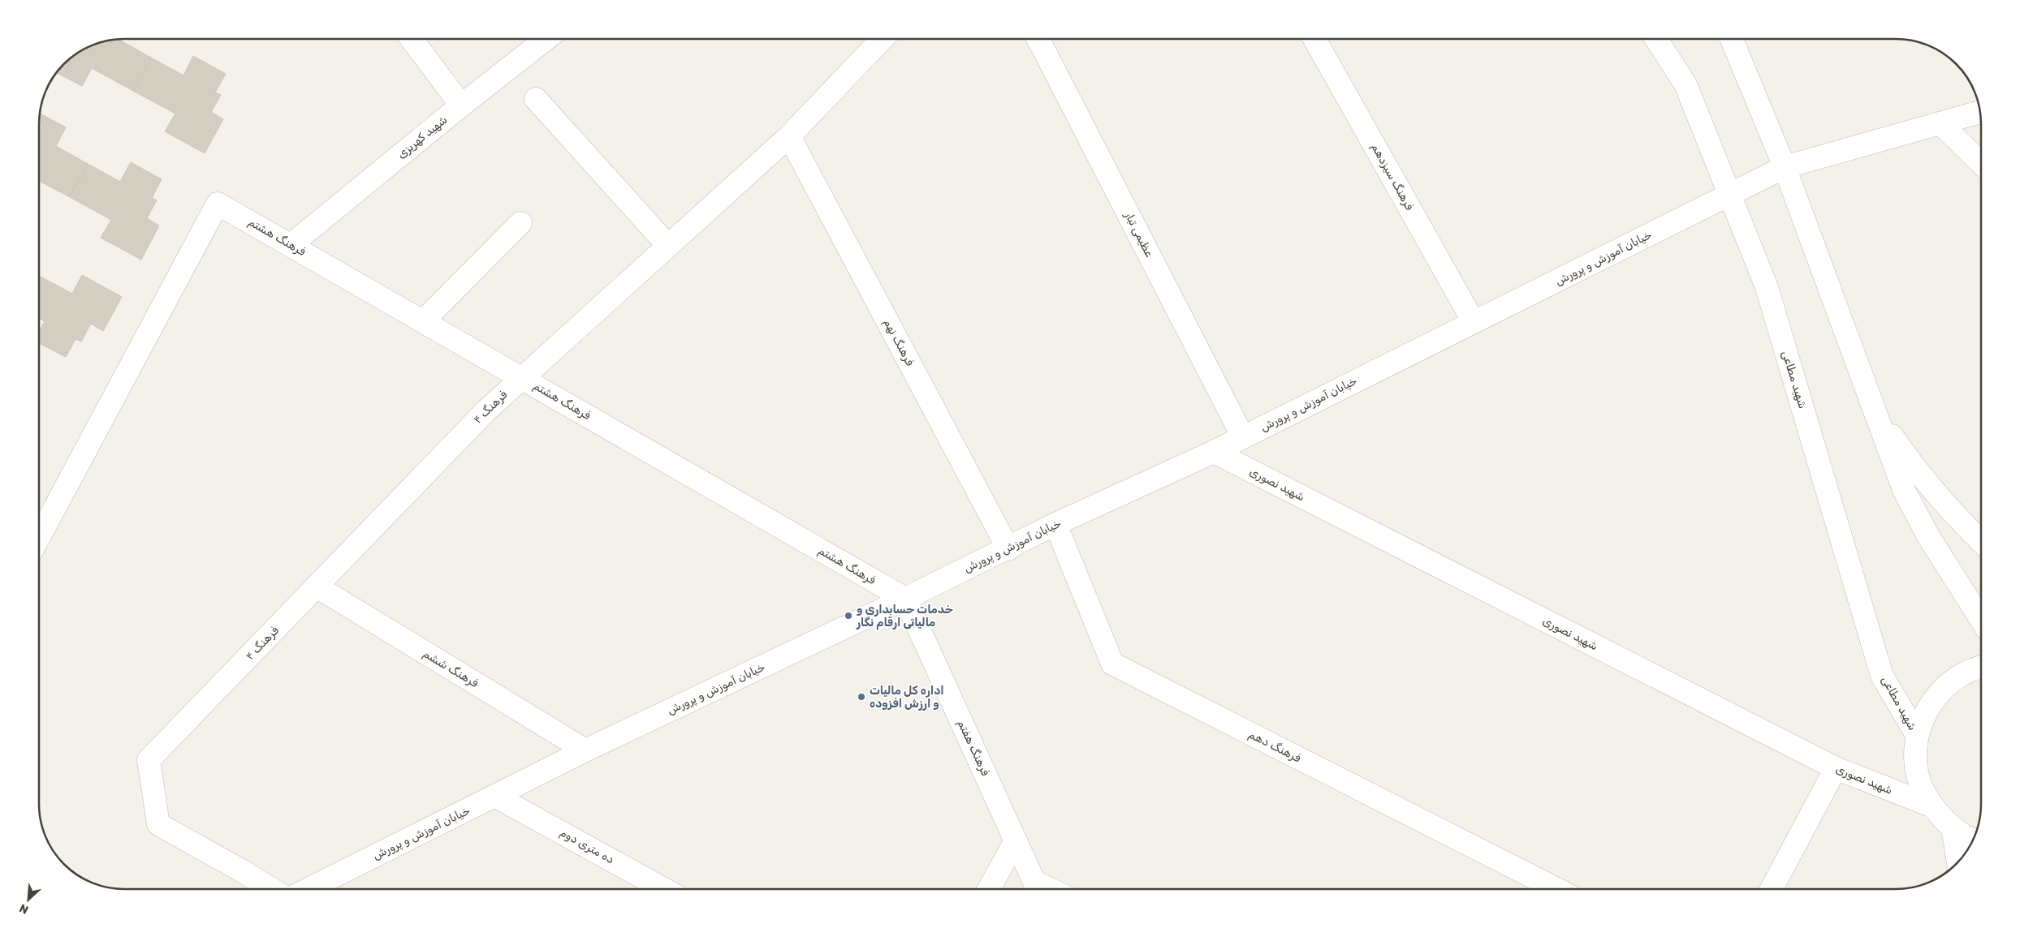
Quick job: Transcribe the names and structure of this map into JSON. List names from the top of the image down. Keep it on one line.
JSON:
{"streets":{"street":["شهید کهریزی","فرهنگ سیزدهم","عظیمی تبار","فرهنگ هشتم","خیابان آموزش و پرورش","فرهنگ نهم","شهید مطاعی","فرهنگ ۴","شهید نصوری","فرهنگ ششم","فرهنگ دهم","فرهنگ هفتم","ده متری دوم"]},"crossings":[["شهید کهریزی","فرهنگ هشتم"],["فرهنگ سیزدهم","خیابان آموزش و پرورش"],["عظیمی تبار","خیابان آموزش و پرورش"],["فرهنگ هشتم","خیابان آموزش و پرورش"],["فرهنگ هشتم","فرهنگ ۴"],["فرهنگ هشتم","فرهنگ هفتم"],["خیابان آموزش و پرورش","فرهنگ نهم"],["خیابان آموزش و پرورش","شهید مطاعی"],["خیابان آموزش و پرورش","شهید نصوری"],["خیابان آموزش و پرورش","فرهنگ ششم"],["خیابان آموزش و پرورش","فرهنگ دهم"],["خیابان آموزش و پرورش","فرهنگ هفتم"],["خیابان آموزش و پرورش","ده متری دوم"],["فرهنگ نهم","فرهنگ ۴"],["فرهنگ ۴","فرهنگ ششم"]],"places":["خدمات حسابداری و مالیاتی ارقام نگار","اداره کل مالیات و ارزش افزوده"],"north":"bottom left"}
